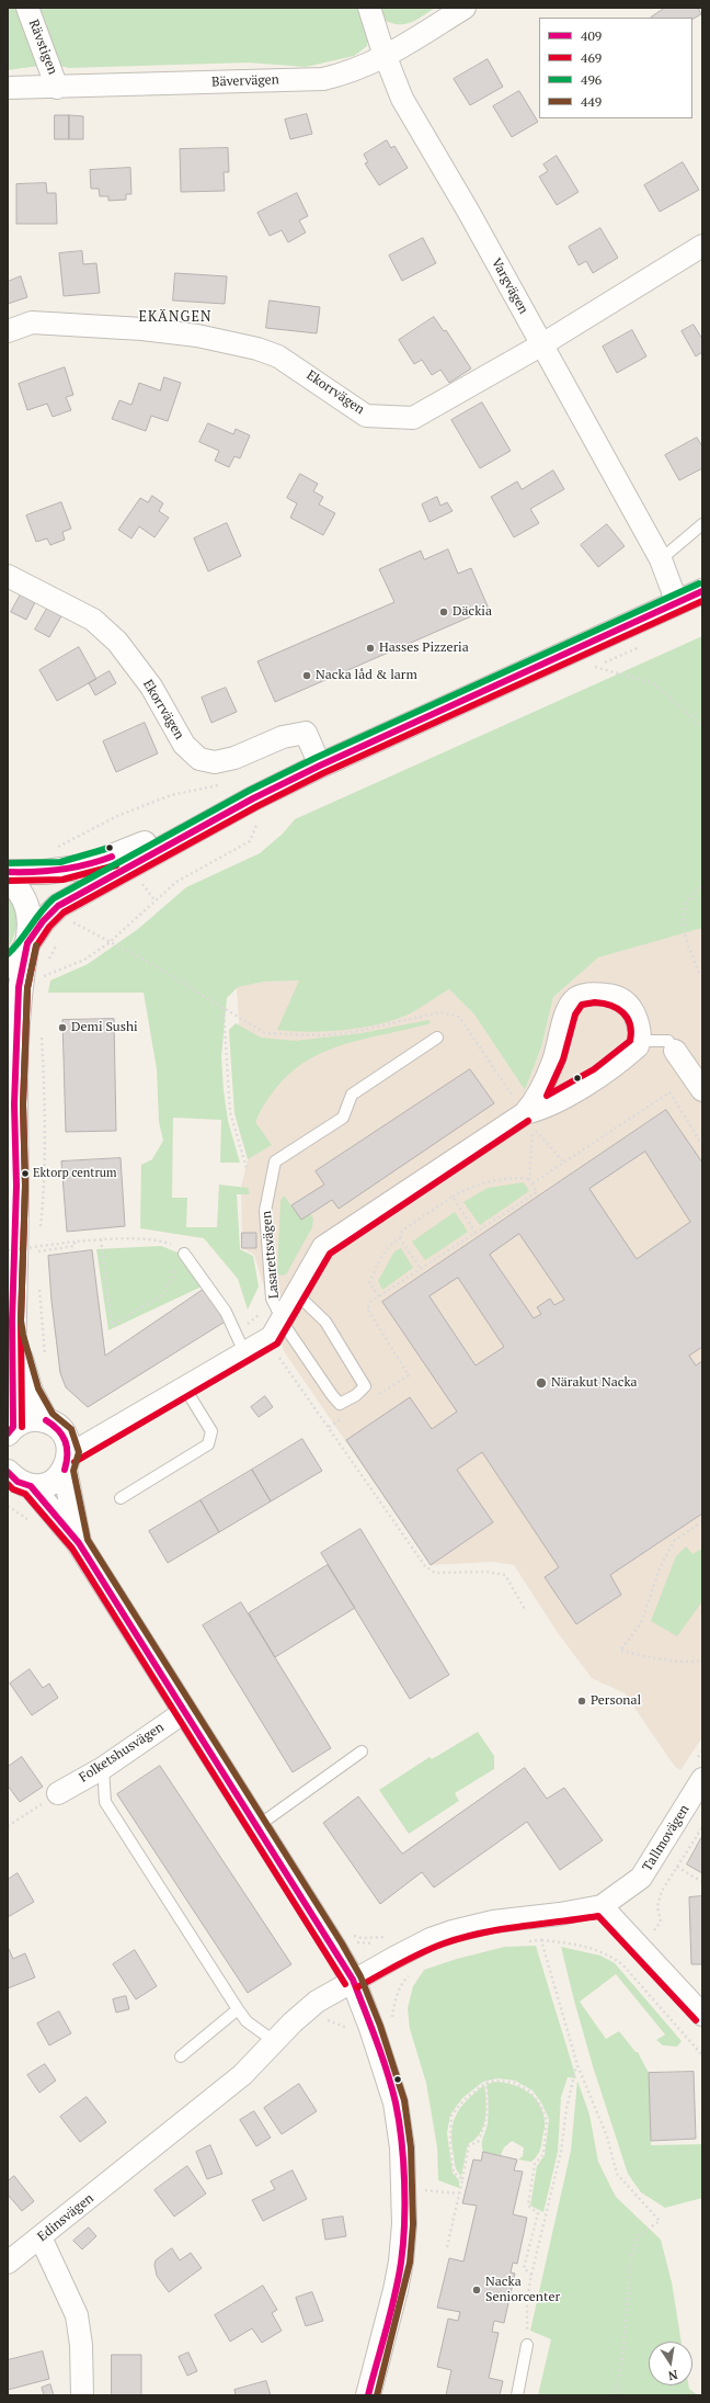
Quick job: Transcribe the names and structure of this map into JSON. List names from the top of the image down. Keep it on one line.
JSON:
{"streets":{"street":["Rävstigen","Bävervägen","Vargvägen","Ekorrvägen","Lasarettsvägen","Folketshusvägen","Tallmovägen","Edinsvägen"]},"crossings":[["Rävstigen","Bävervägen"],["Bävervägen","Vargvägen"],["Vargvägen","Ekorrvägen"],["Tallmovägen","Edinsvägen"]],"districts":["EKÄNGEN"],"places":["Däckia","Hasses Pizzeria","Nacka låd & larm","Demi Sushi","Ektorp centrum","Närakut Nacka","Personal","Nacka Seniorcenter"],"lines":["transit line 496","transit line 409","transit line 469","transit line 449"],"legend":["409","469","496","449"],"north":"bottom"}
